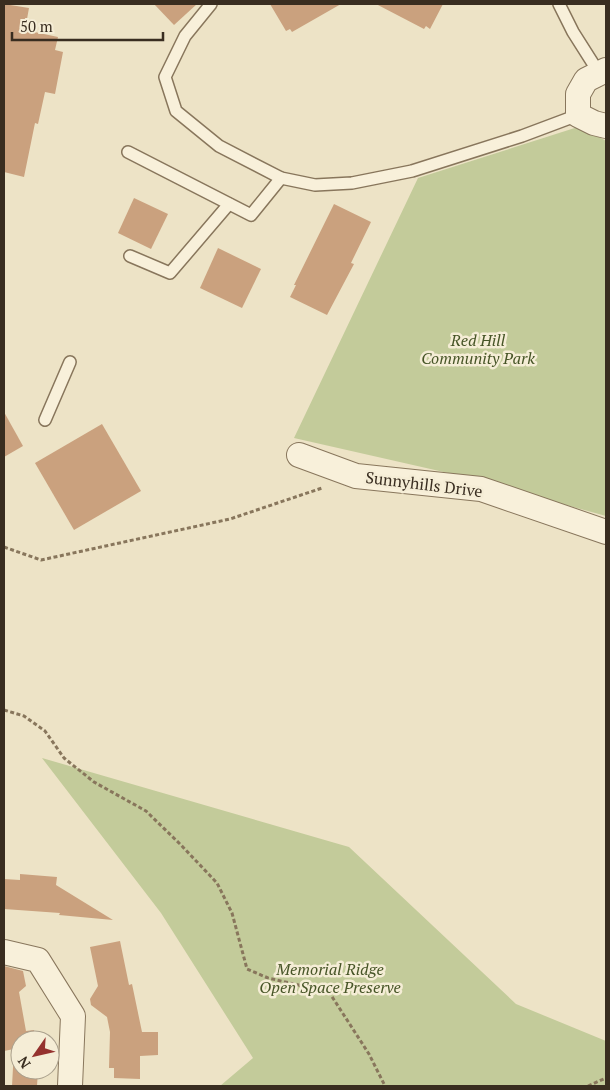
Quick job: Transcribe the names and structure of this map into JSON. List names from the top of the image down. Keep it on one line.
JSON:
{"streets":{"street":["Sunnyhills Drive"]},"parks":["Red Hill Community Park","Memorial Ridge Open Space Preserve"],"scale_bar":"50 m","north":"bottom left"}
